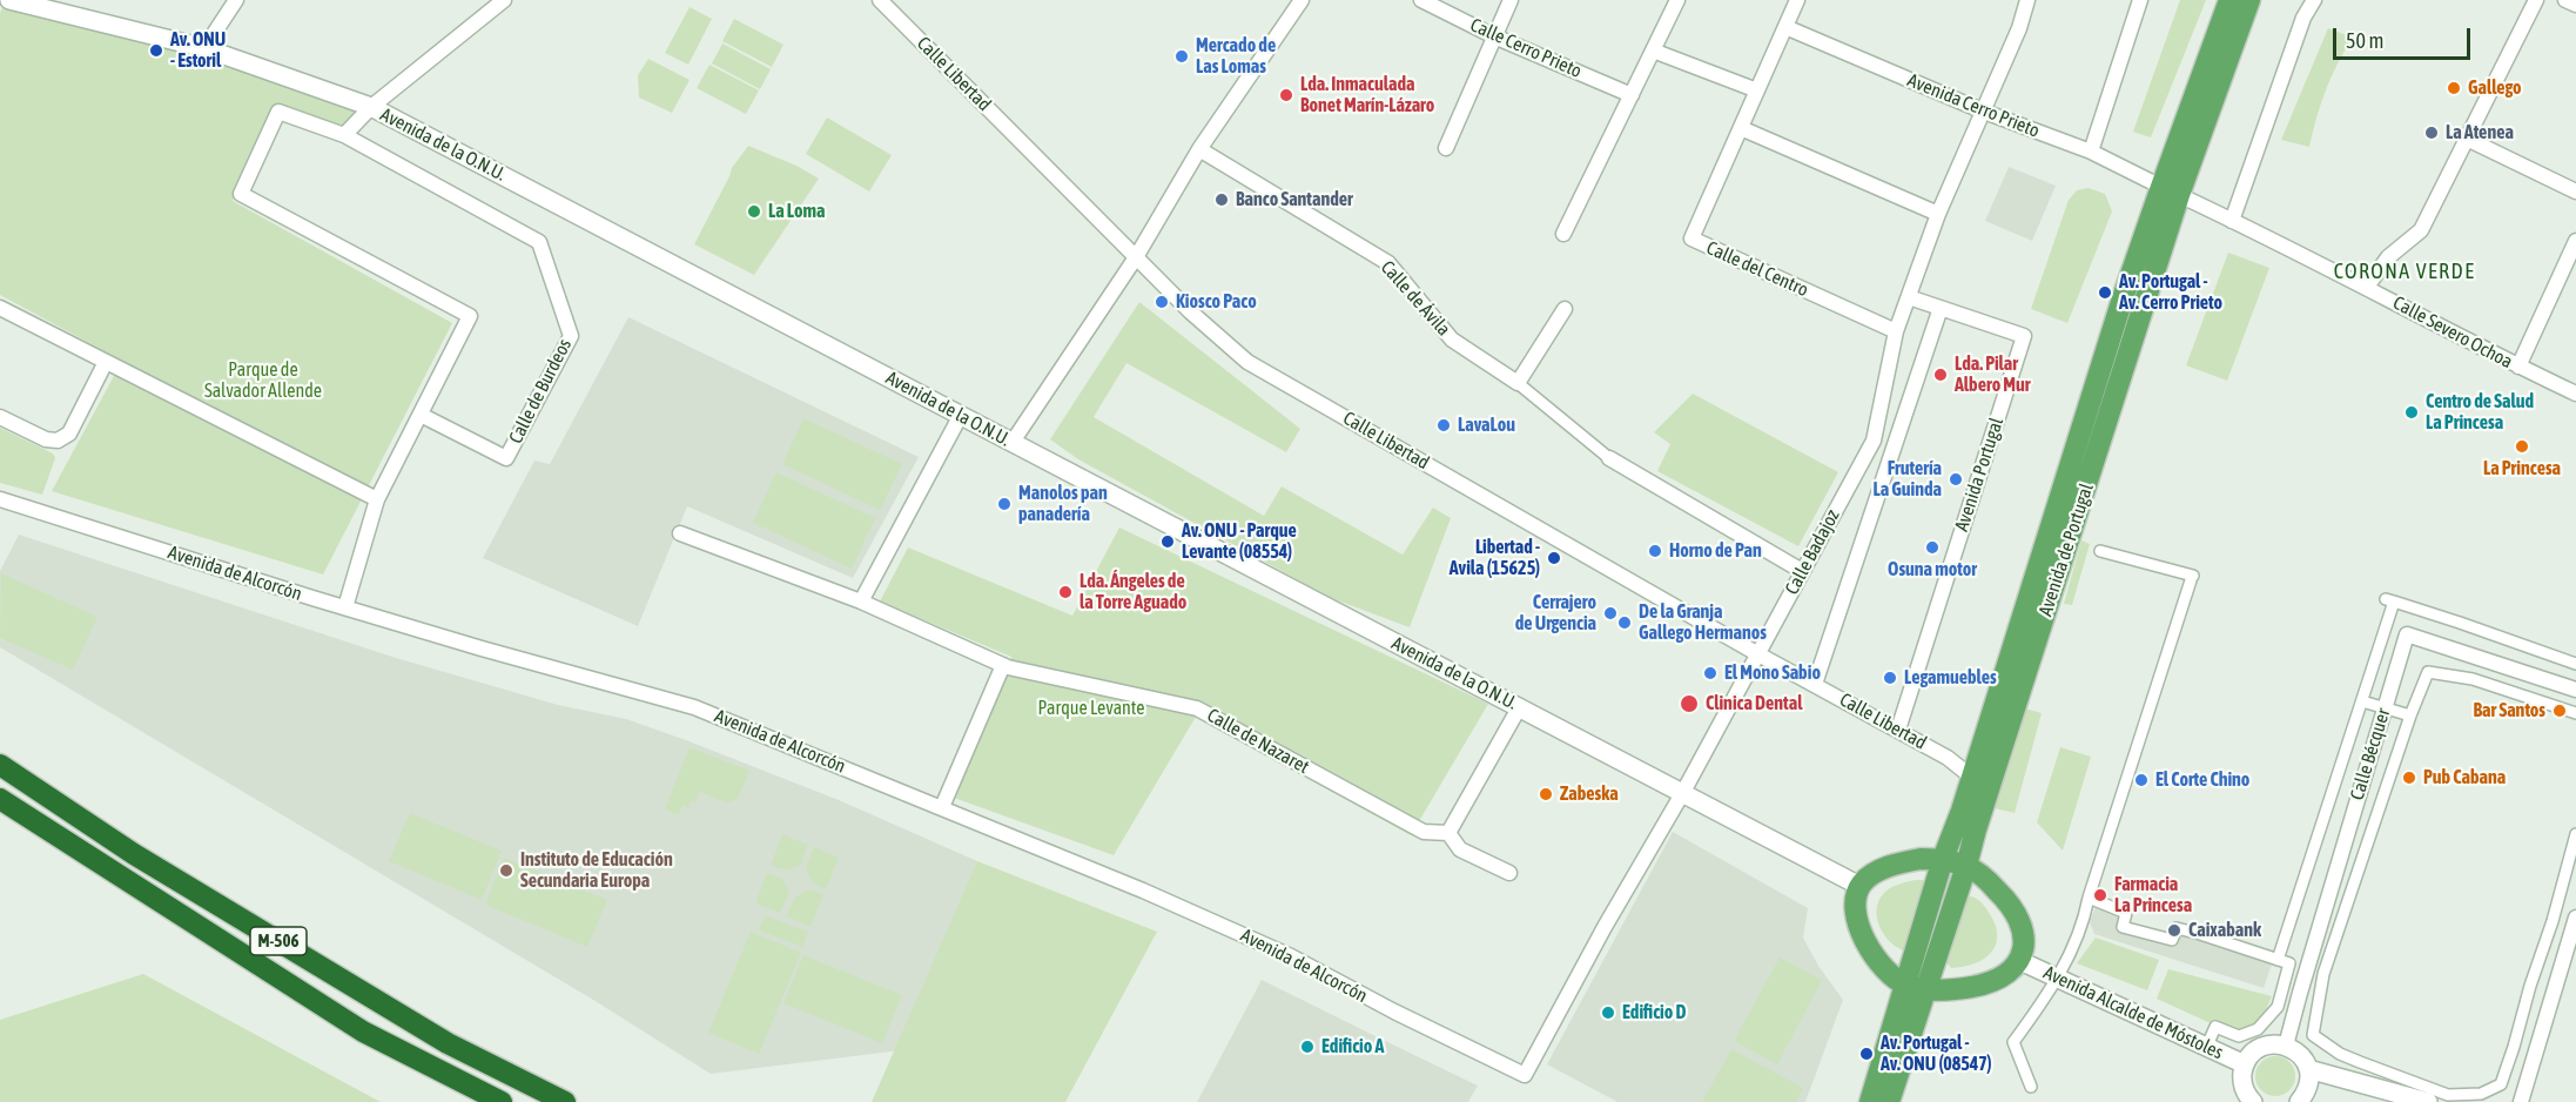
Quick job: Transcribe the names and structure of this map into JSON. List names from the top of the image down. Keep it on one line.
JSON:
{"streets":{"highway":["M-506"],"main road":["Avenida de Portugal","Avenida Alcalde de Móstoles"],"street":["Calle Cerro Prieto","Calle Libertad","Avenida Cerro Prieto","Avenida de la O.N.U.","Calle del Centro","Calle de Ávila","Calle Severo Ochoa","Calle de Burdeos","Avenida Portugal","Calle Badajoz","Avenida de Alcorcón","Calle de Nazaret","Calle Bécquer"]},"crossings":[["Calle Libertad","Avenida Portugal"],["Calle Libertad","Avenida de Portugal"],["Calle Libertad","Calle Badajoz"],["Avenida Cerro Prieto","Calle Severo Ochoa"],["Avenida Cerro Prieto","Avenida de Portugal"],["Avenida Cerro Prieto","Calle Badajoz"],["Avenida de la O.N.U.","Calle Badajoz"],["Calle del Centro","Calle Badajoz"],["Calle Severo Ochoa","Avenida de Portugal"],["Calle de Burdeos","Avenida de Alcorcón"],["Avenida Portugal","Calle Badajoz"],["Avenida de Portugal","Avenida Alcalde de Móstoles"],["Calle Badajoz","Avenida de Alcorcón"]],"districts":["CORONA VERDE"],"parks":["Parque de Salvador Allende","Parque Levante"],"places":["Av. ONU - Estoril","Mercado de Las Lomas","Gallego","Lda. Inmaculada Bonet Marín-Lázaro","La Atenea","Banco Santander","La Loma","Av. Portugal - Av. Cerro Prieto","Kiosco Paco","Lda. Pilar Albero Mur","Centro de Salud La Princesa","LavaLou","La Princesa","Frutería La Guinda","Manolos pan panadería","Av. ONU - Parque Levante (08554)","Osuna motor","Horno de Pan","Libertad - Avila (15625)","Lda. Ángeles de la Torre Aguado","Cerrajero de Urgencia","De la Granja Gallego Hermanos","El Mono Sabio","Legamuebles","Clinica Dental","Bar Santos","Pub Cabana","El Corte Chino","Zabeska","Instituto de Educación Secundaria Europa","Farmacia La Princesa","Caixabank","Edificio D","Edificio A","Av. Portugal - Av. ONU (08547)"],"scale_bar":"50 m"}
